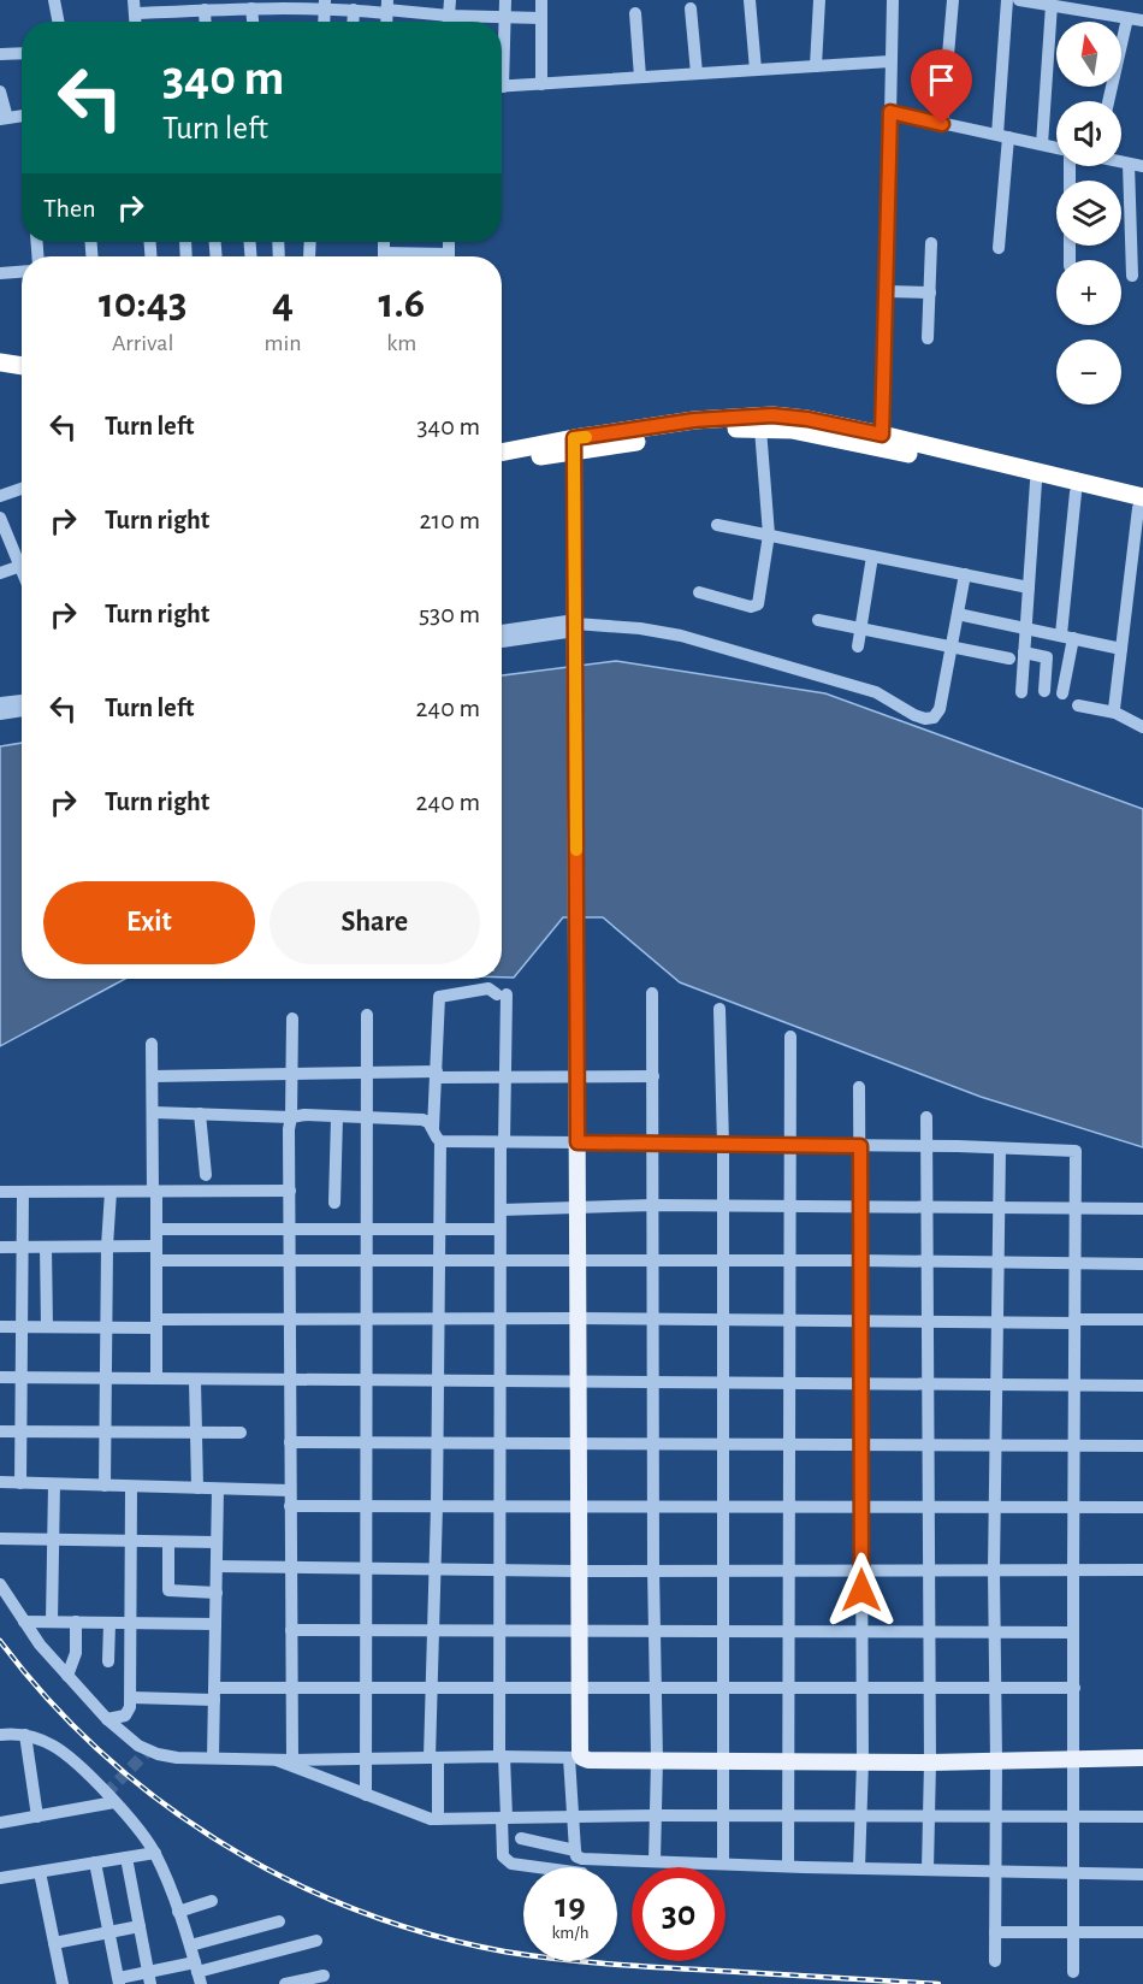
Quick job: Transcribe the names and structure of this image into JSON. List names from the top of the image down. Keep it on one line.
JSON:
{"north":"top","page":{"map_buttons":["+","−"],"turn":["340 m","Turn left"],"then":"Then","eta":["10:43","Arrival","4","min","1.6","km"],"list":[{"name":"Turn left","value":"340 m"},{"name":"Turn right","value":"210 m"},{"name":"Turn right","value":"530 m"},{"name":"Turn left","value":"240 m"},{"name":"Turn right","value":"240 m"}],"buttons":["Exit","Share"],"speed":"19 km/h","limit":"30"}}
